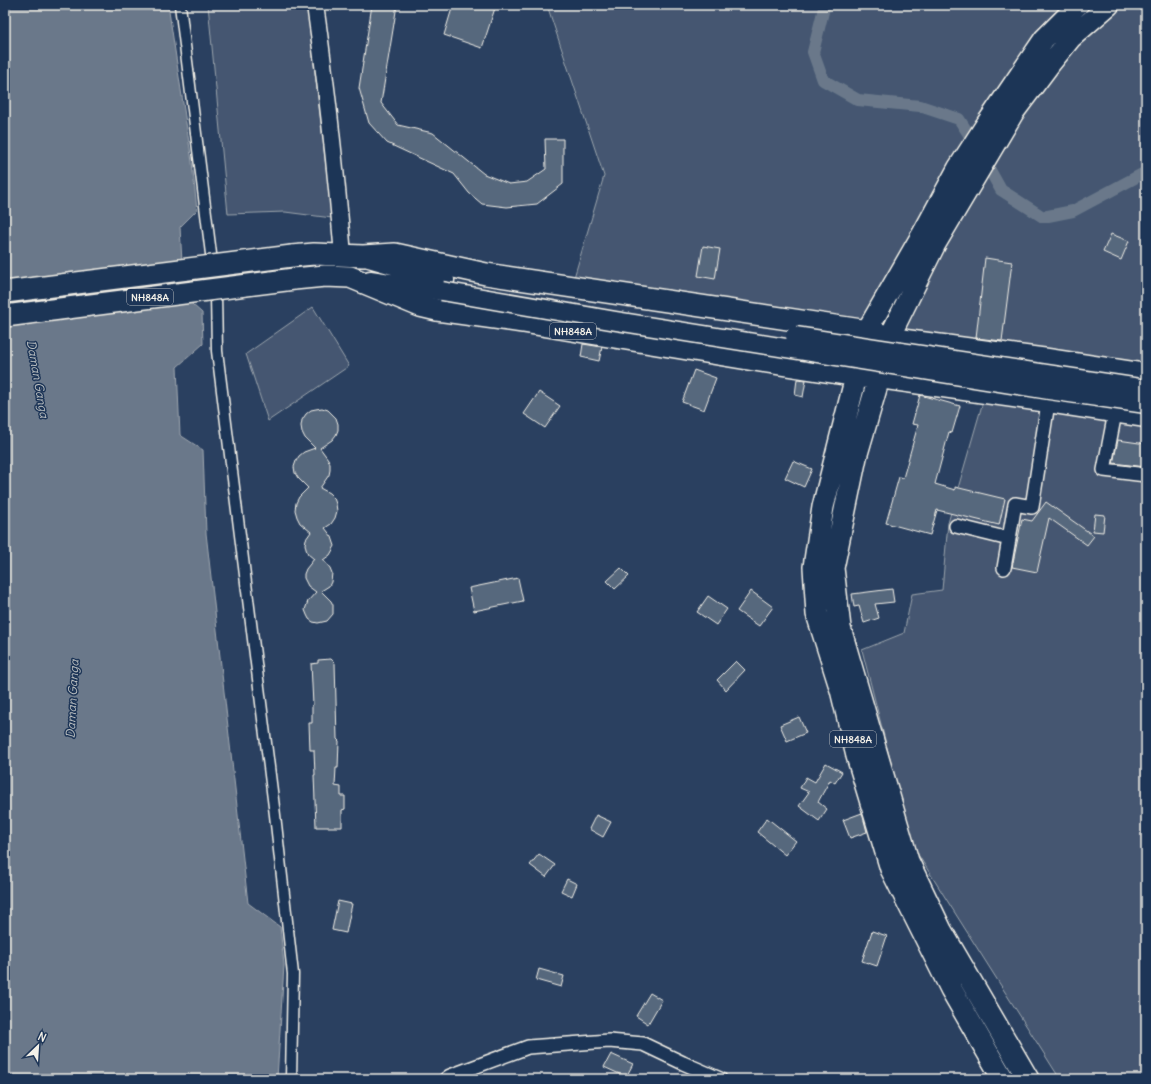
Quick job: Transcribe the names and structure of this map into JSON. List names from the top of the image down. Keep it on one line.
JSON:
{"streets":{"highway":["NH848A"]},"water":["Daman Ganga"],"north":"top right"}
